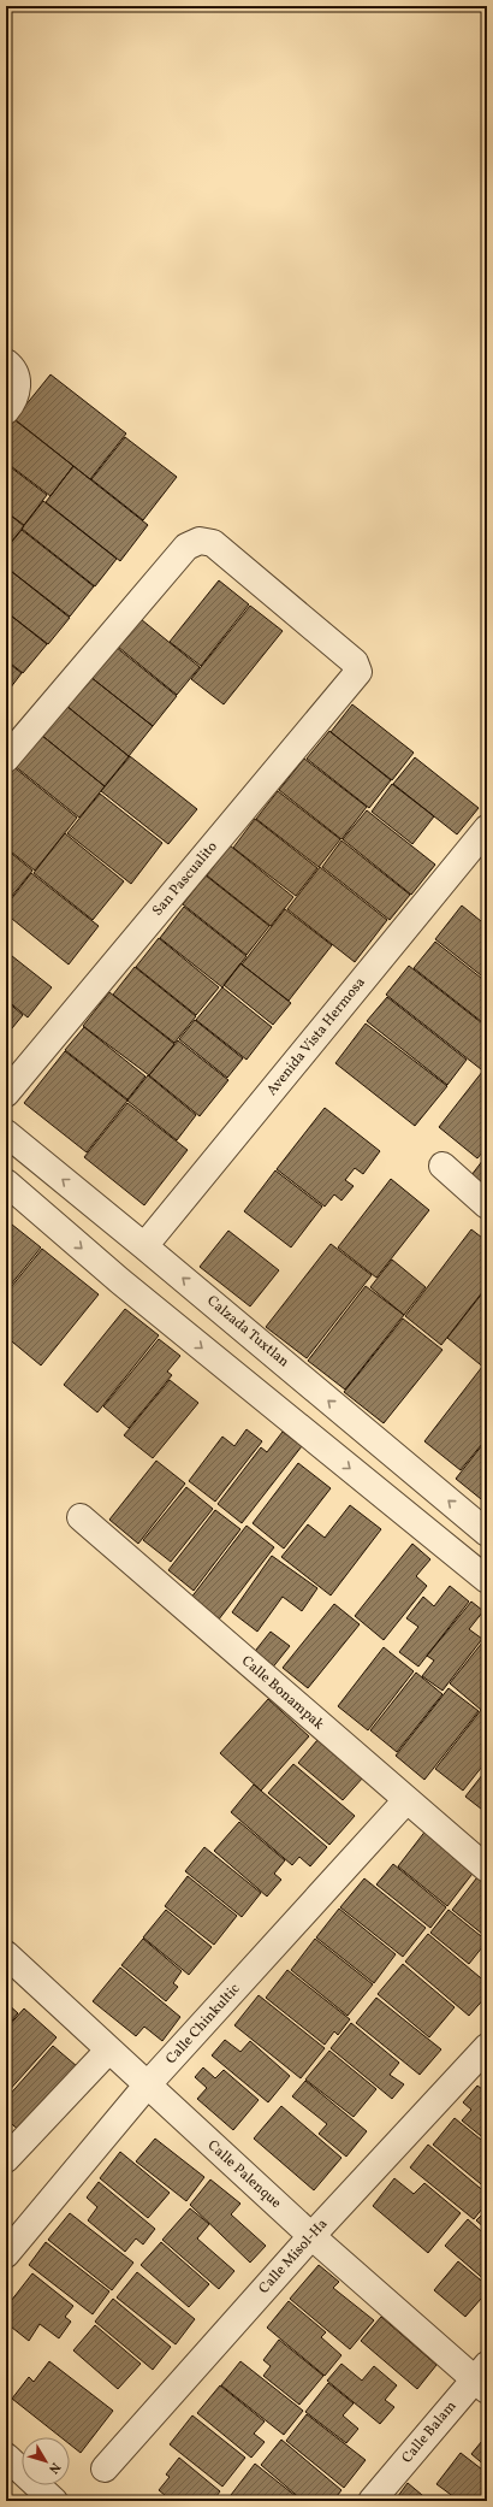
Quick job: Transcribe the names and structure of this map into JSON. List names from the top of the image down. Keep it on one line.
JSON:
{"streets":{"street":["San Pascualito","Avenida Vista Hermosa","Calzada Tuxtlan","Calle Bonampak","Calle Chinkultic","Calle Palenque","Calle Misol-Ha","Calle Balam"]},"crossings":[["Avenida Vista Hermosa","Calzada Tuxtlan"],["Calle Bonampak","Calle Chinkultic"],["Calle Chinkultic","Calle Palenque"],["Calle Palenque","Calle Misol-Ha"],["Calle Palenque","Calle Balam"]],"north":"bottom right"}
